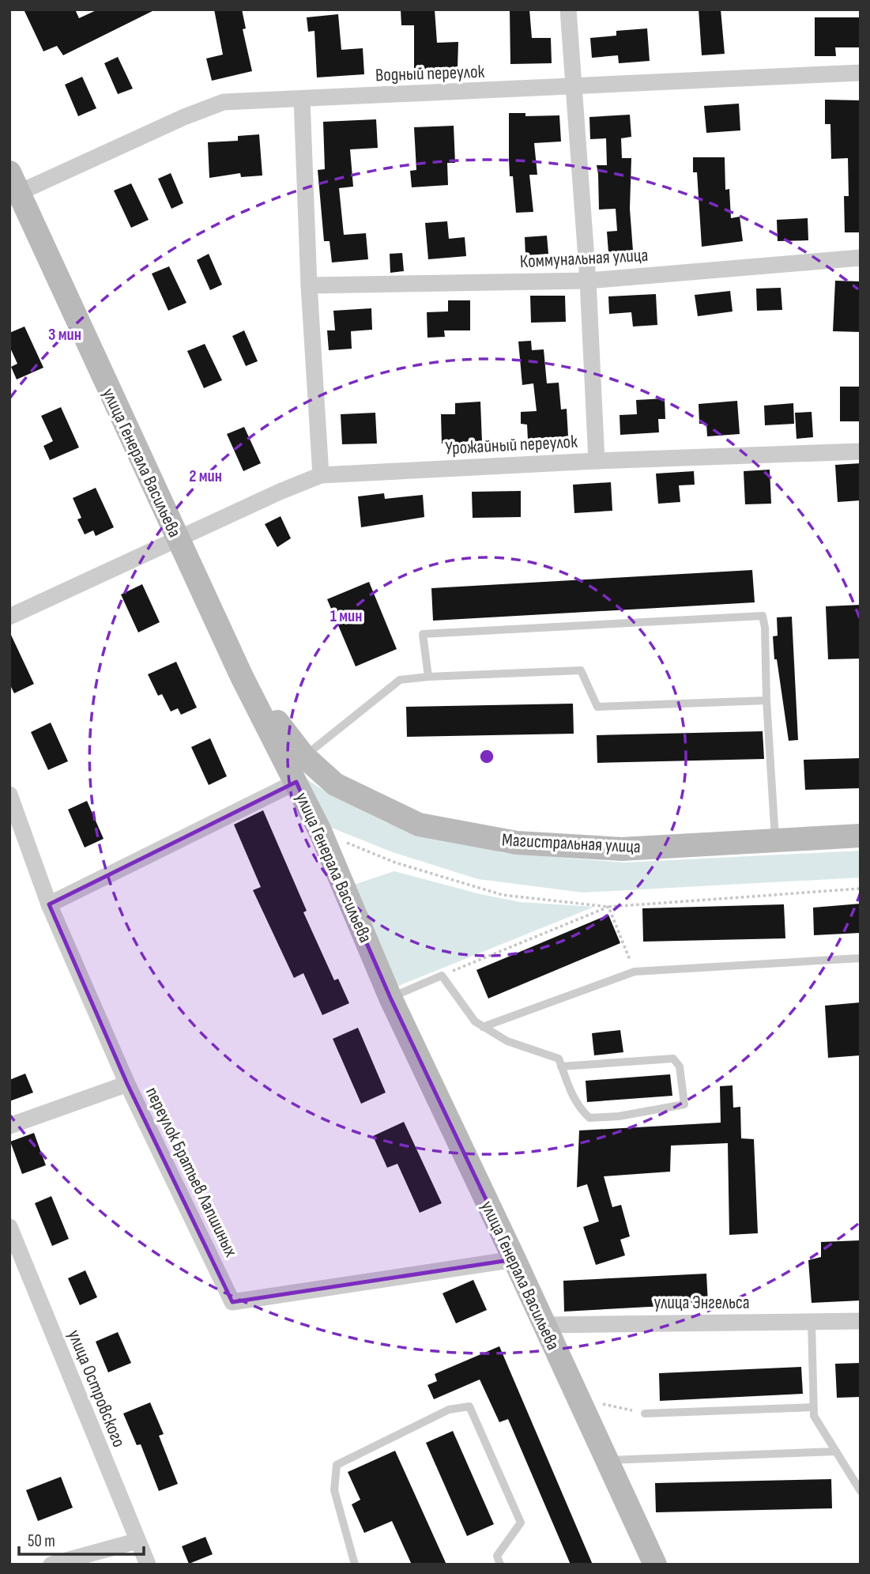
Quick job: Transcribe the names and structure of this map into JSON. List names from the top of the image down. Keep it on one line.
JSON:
{"streets":{"main road":["улица Генерала Васильева","Магистральная улица"],"street":["Водный переулок","Коммунальная улица","Урожайный переулок","переулок Братьев Лапшиных","улица Энгельса","улица Островского"]},"crossings":[["Водный переулок","улица Генерала Васильева"],["Урожайный переулок","улица Генерала Васильева"],["улица Генерала Васильева","Магистральная улица"],["улица Генерала Васильева","переулок Братьев Лапшиных"],["улица Генерала Васильева","улица Энгельса"]],"scale_bar":"50 m","rings":["3 мин","2 мин","1 мин"]}
